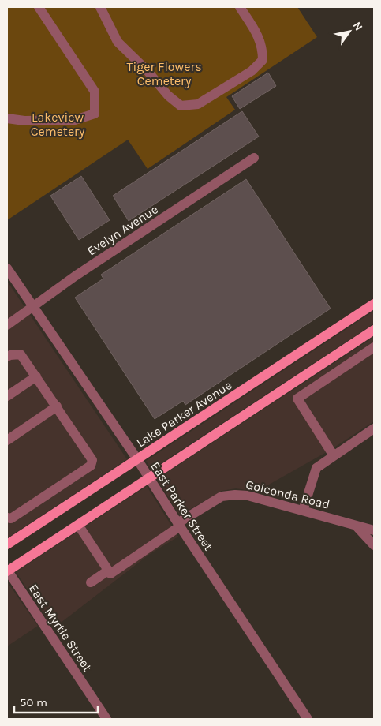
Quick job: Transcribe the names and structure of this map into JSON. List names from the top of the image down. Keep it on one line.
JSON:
{"streets":{"main road":["Lake Parker Avenue"],"street":["Evelyn Avenue","Golconda Road","East Parker Street","East Myrtle Street"]},"crossings":[["Evelyn Avenue","East Parker Street"],["Lake Parker Avenue","East Parker Street"],["Golconda Road","East Parker Street"]],"parks":["Tiger Flowers Cemetery","Lakeview Cemetery"],"scale_bar":"50 m","north":"top right"}
